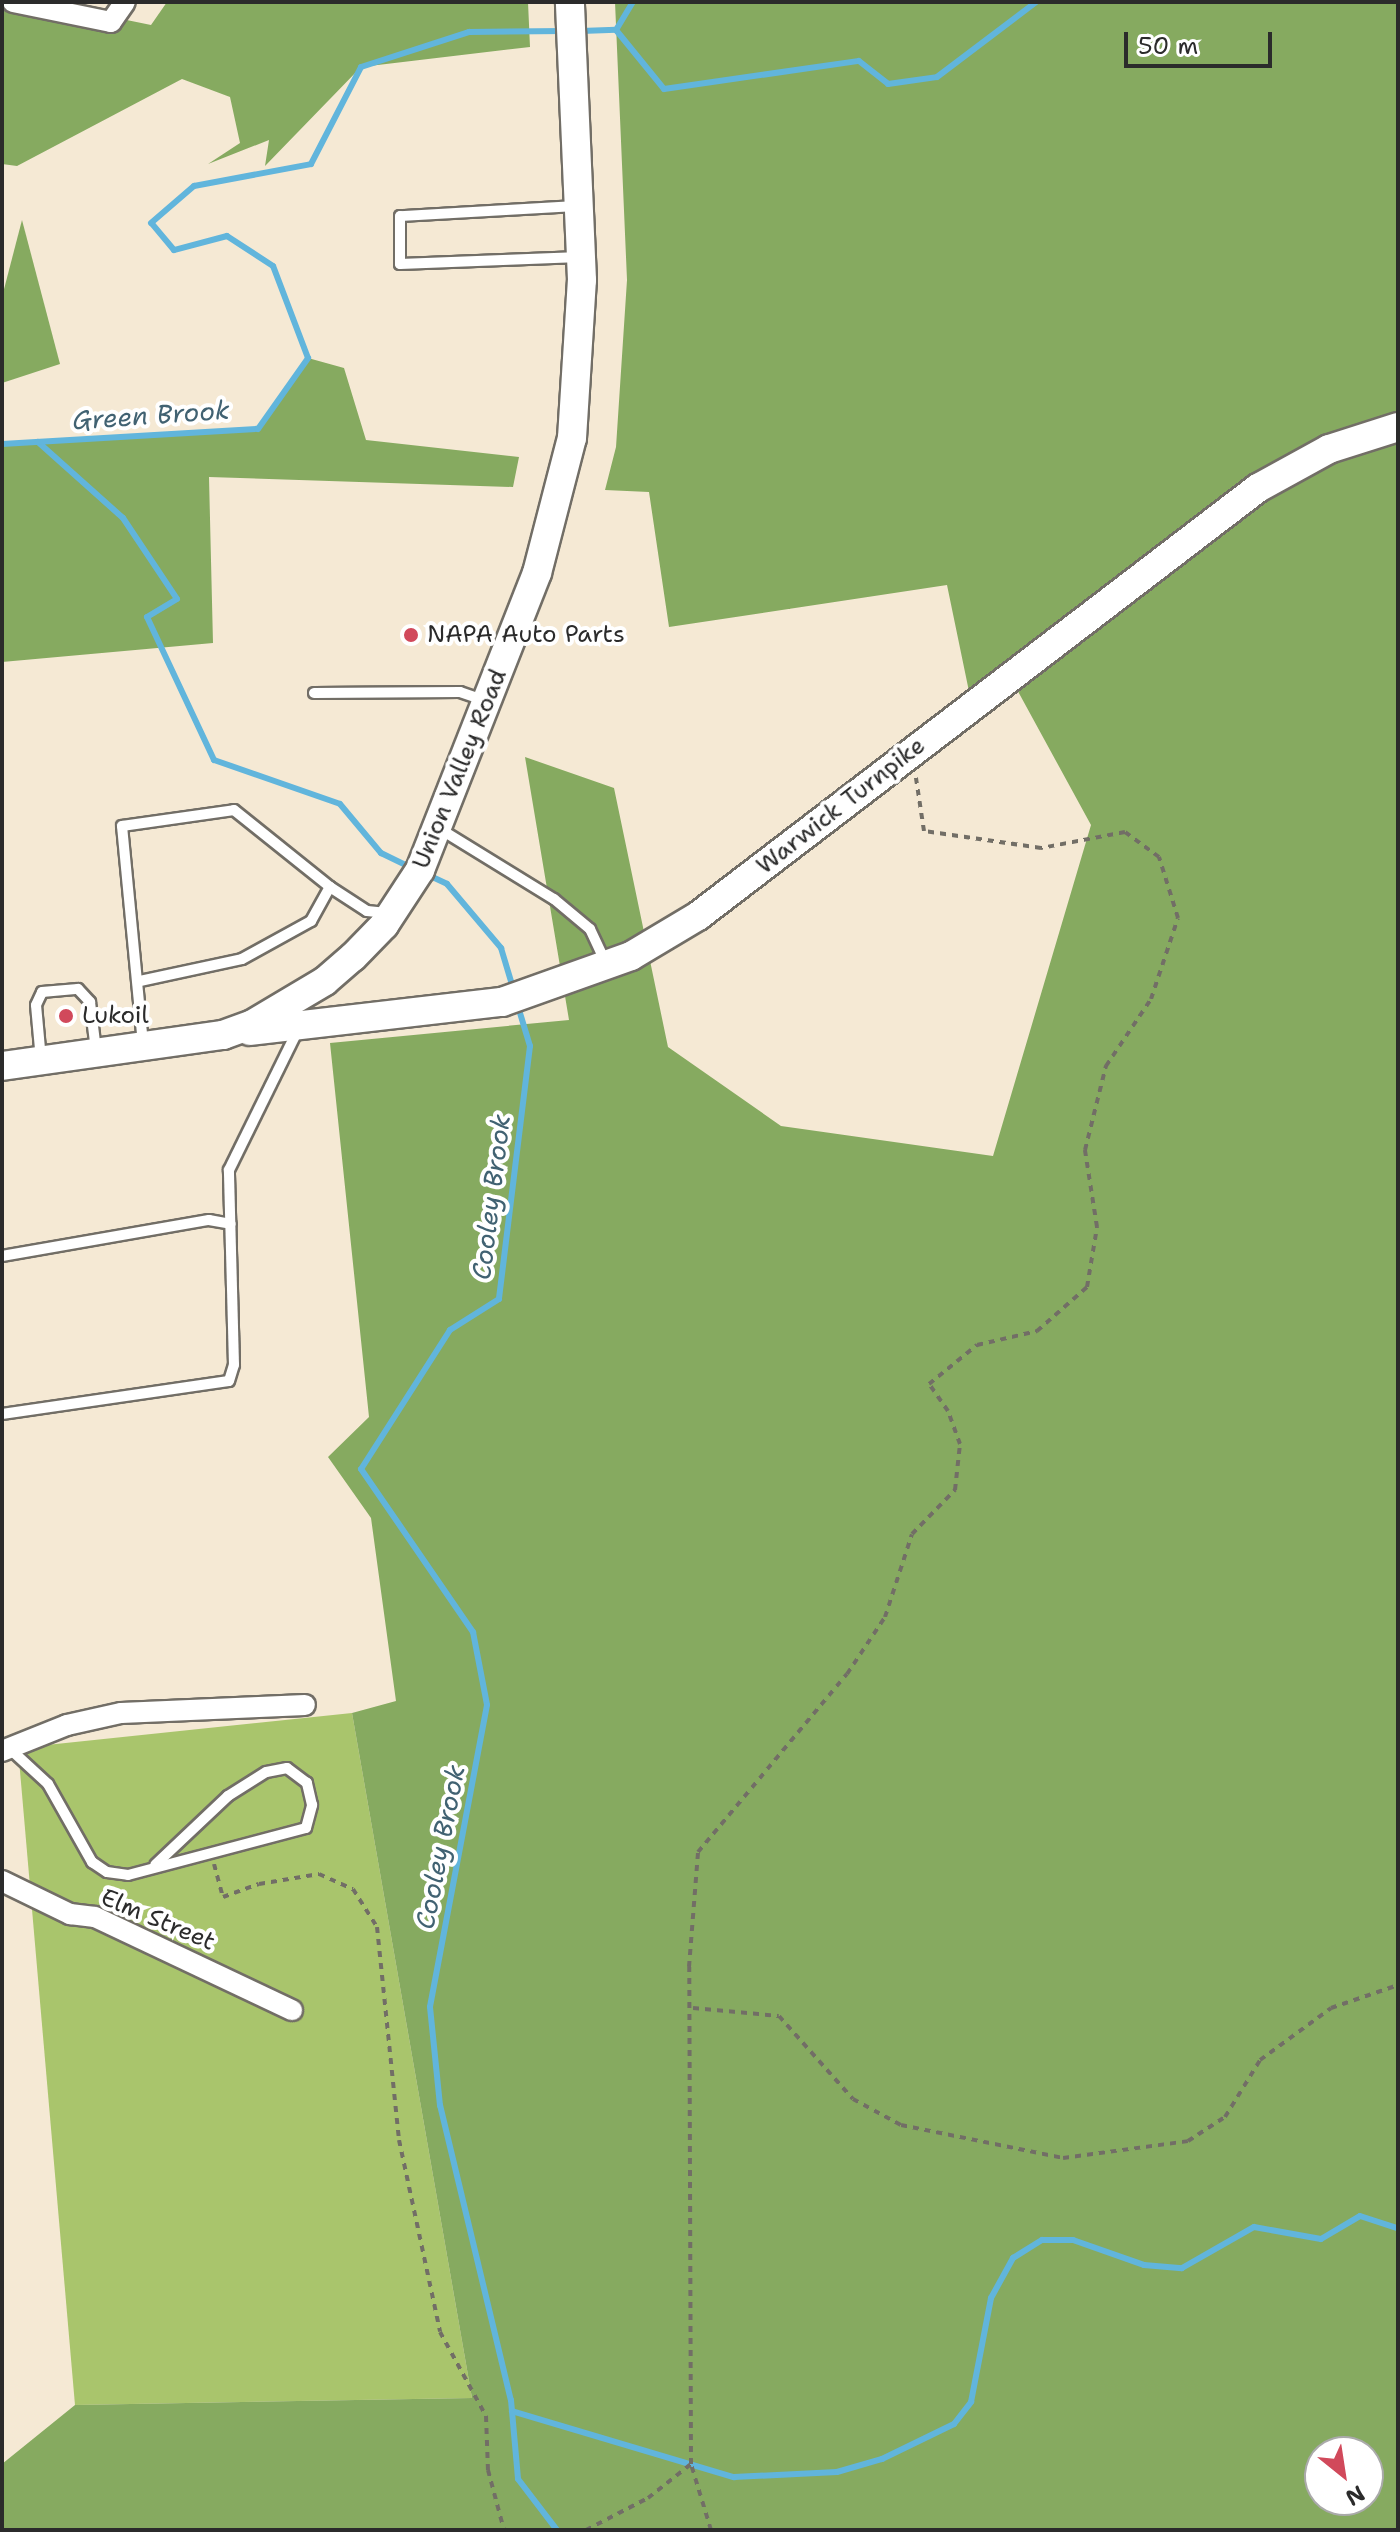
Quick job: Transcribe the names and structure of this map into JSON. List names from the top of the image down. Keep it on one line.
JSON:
{"streets":{"main road":["Union Valley Road","Warwick Turnpike"],"street":["Elm Street"]},"crossings":[["Union Valley Road","Warwick Turnpike"]],"water":["Green Brook","Cooley Brook"],"places":["NAPA Auto Parts","Lukoil"],"scale_bar":"50 m","north":"bottom right"}
